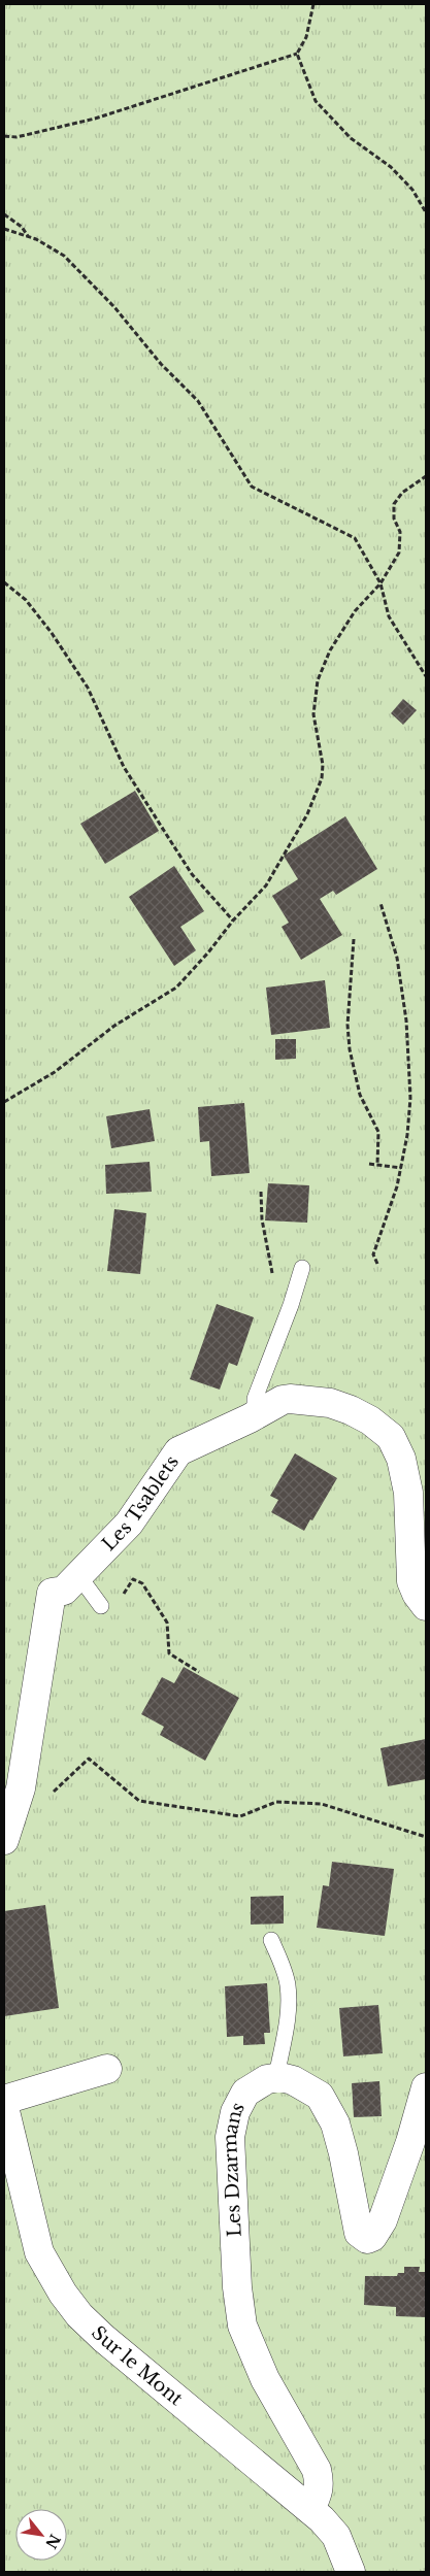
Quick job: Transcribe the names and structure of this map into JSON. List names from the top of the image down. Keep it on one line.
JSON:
{"streets":{"street":["Les Tsablets","Les Dzarmans","Sur le Mont"]},"crossings":[["Les Dzarmans","Sur le Mont"]],"north":"bottom right"}
